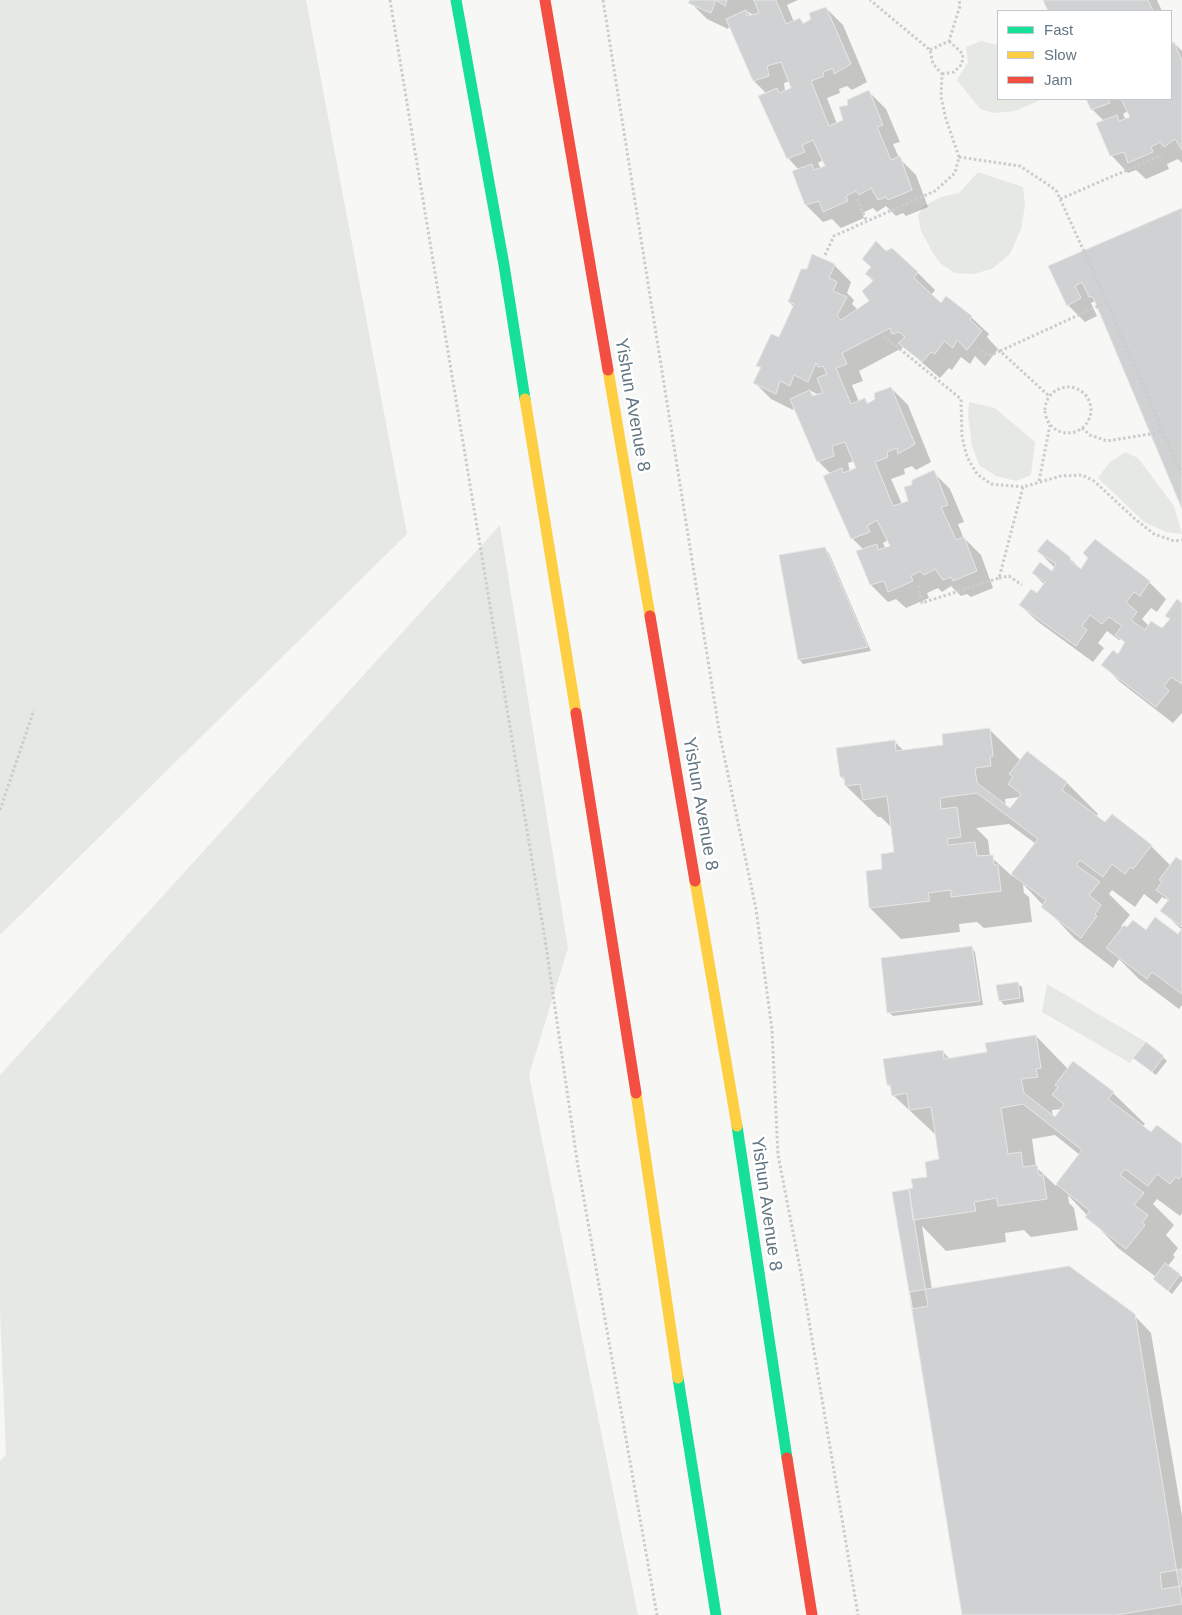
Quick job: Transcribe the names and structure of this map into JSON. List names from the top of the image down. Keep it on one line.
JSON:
{"streets":{"main road":["Yishun Avenue 8"]},"legend":["Fast","Slow","Jam"]}
